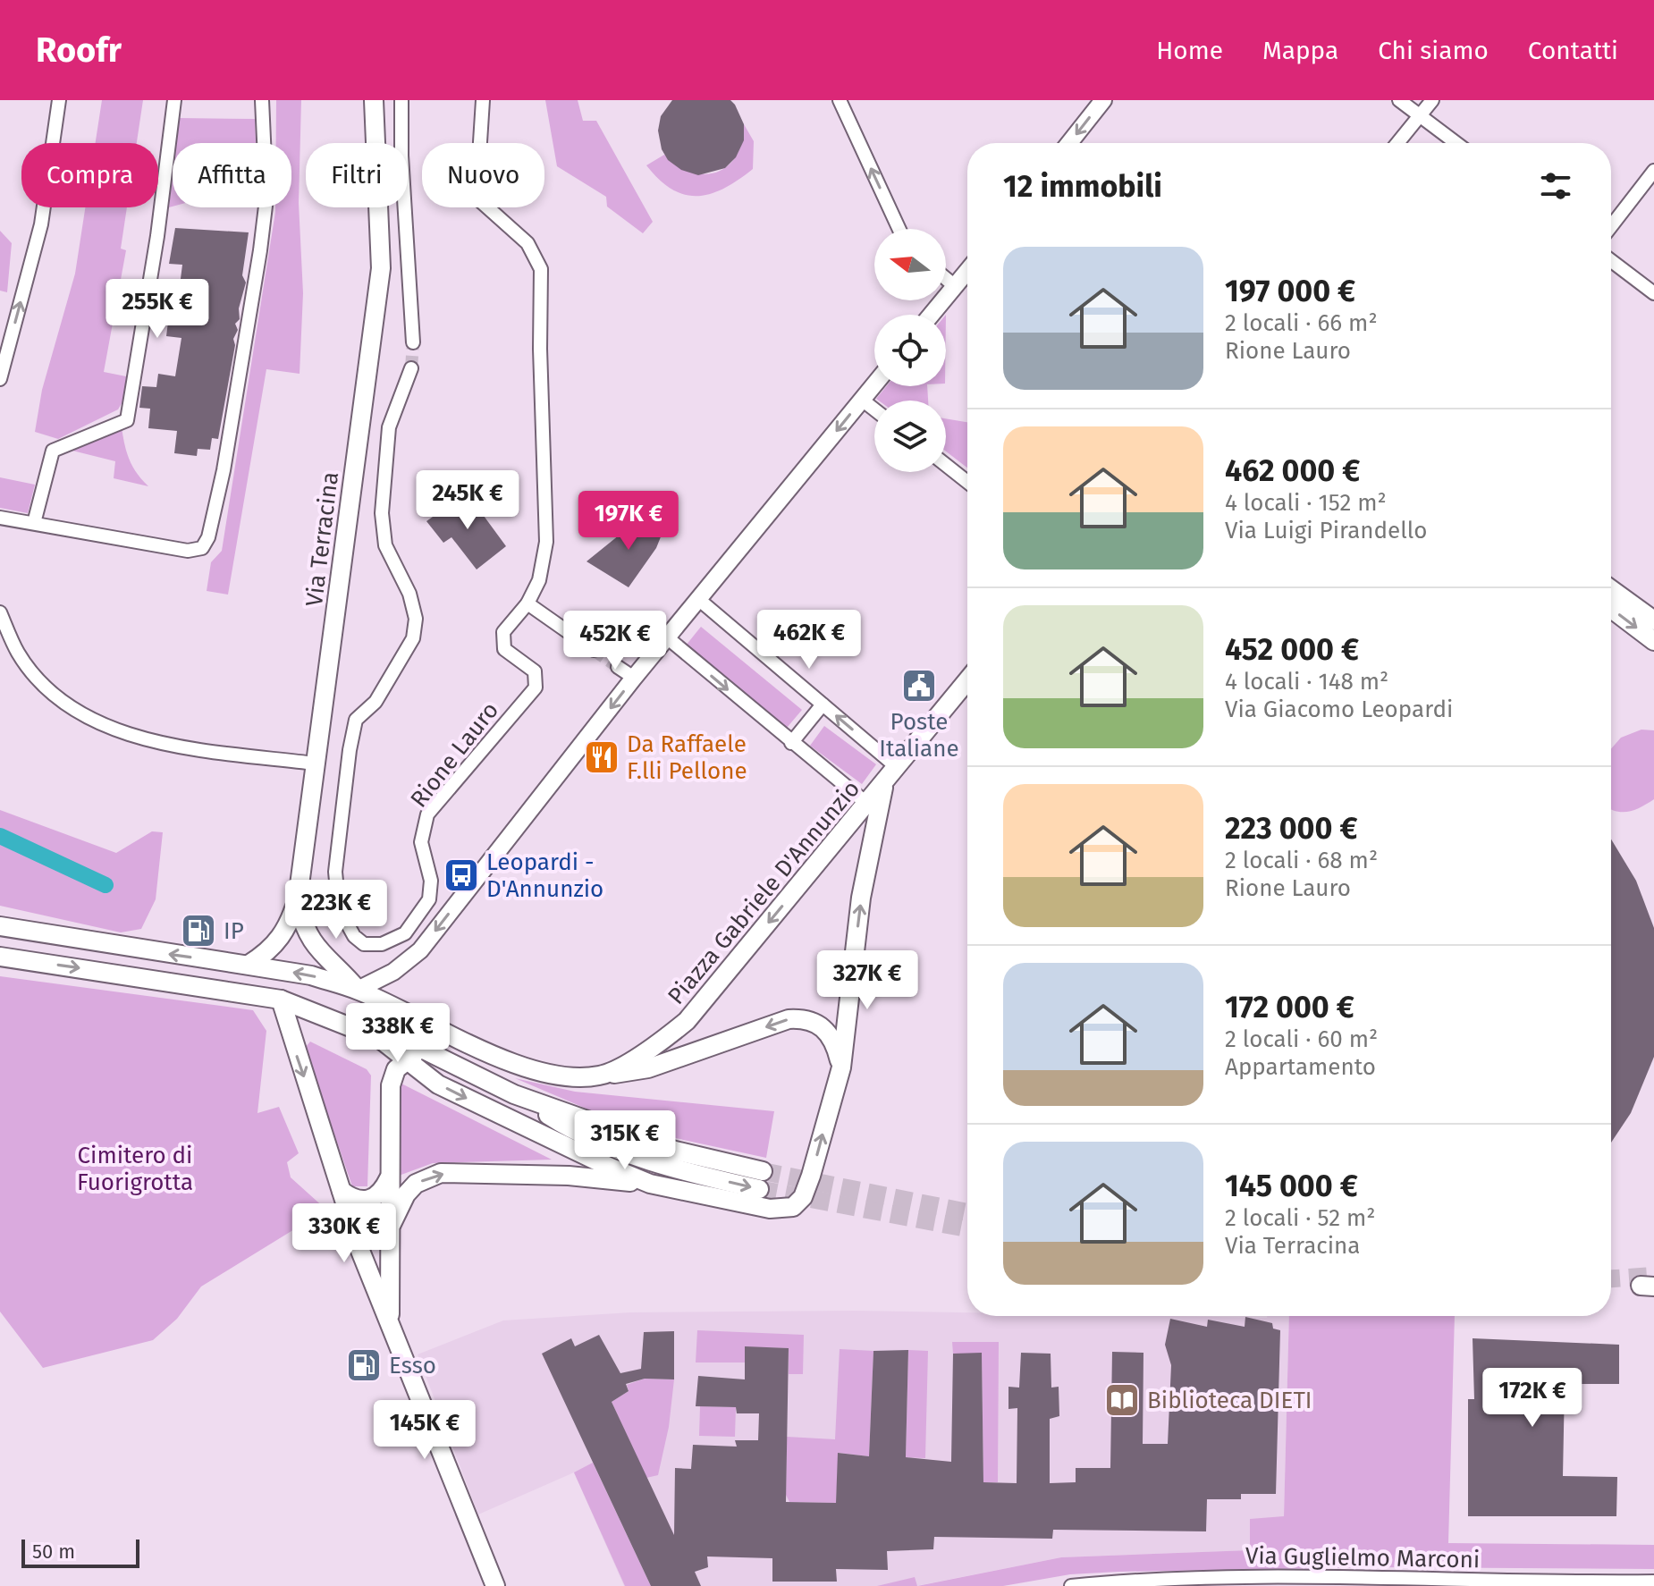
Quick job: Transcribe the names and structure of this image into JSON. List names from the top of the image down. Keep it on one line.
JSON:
{"streets":{"main road":["Via Terracina","Piazza Gabriele D'Annunzio"],"street":["Rione Lauro","Via Guglielmo Marconi"]},"parks":["Cimitero di Fuorigrotta"],"places":{"public building":["Poste Italiane"],"restaurant":["Da Raffaele F.lli Pellone"],"bus stop":["Leopardi - D'Annunzio"],"fuel station":["IP","Esso"],"library":["Biblioteca DIETI"]},"scale_bar":"50 m","north":"left","page":{"header":"Roofr","nav":["Home","Mappa","Chi siamo","Contatti"],"chip":["Compra","Affitta","Filtri","Nuovo"],"heading":"12 immobili","list":[{"name":"197 000 €","note":"2 locali · 66 m² · Rione Lauro"},{"name":"462 000 €","note":"4 locali · 152 m² · Via Luigi Pirandello"},{"name":"452 000 €","note":"4 locali · 148 m² · Via Giacomo Leopardi"},{"name":"223 000 €","note":"2 locali · 68 m² · Rione Lauro"},{"name":"172 000 €","note":"2 locali · 60 m² · Appartamento"},{"name":"145 000 €","note":"2 locali · 52 m² · Via Terracina"}],"price":["255K €","245K €","197K €","462K €","452K €","223K €","327K €","338K €","315K €","330K €","172K €","145K €"],"scale":"50 m"}}
